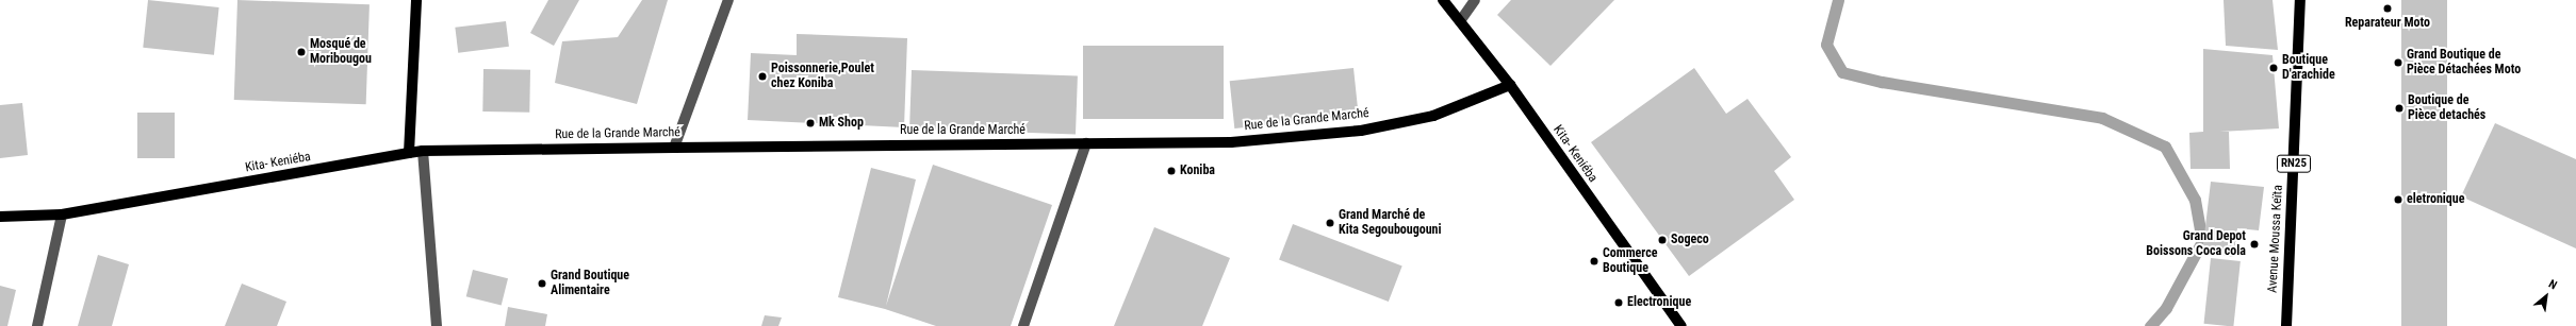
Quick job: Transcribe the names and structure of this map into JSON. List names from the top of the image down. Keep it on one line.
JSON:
{"streets":{"main road":["Rue de la Grande Marché","Kita- Keniéba","RN25","Avenue Moussa Keïta"]},"crossings":[["Rue de la Grande Marché","Kita- Keniéba"]],"places":["Reparateur Moto","Mosqué de Moribougou","Grand Boutique de Pièce Détachées Moto","Boutique D'arachide","Poissonnerie,Poulet chez Koniba","Boutique de Pièce detachés","Mk Shop","Koniba","eletronique","Grand Marché de Kita Segoubougouni","Sogeco","Grand Depot Boissons Coca cola","Commerce Boutique","Grand Boutique Alimentaire","Electronique"],"north":"top right"}
